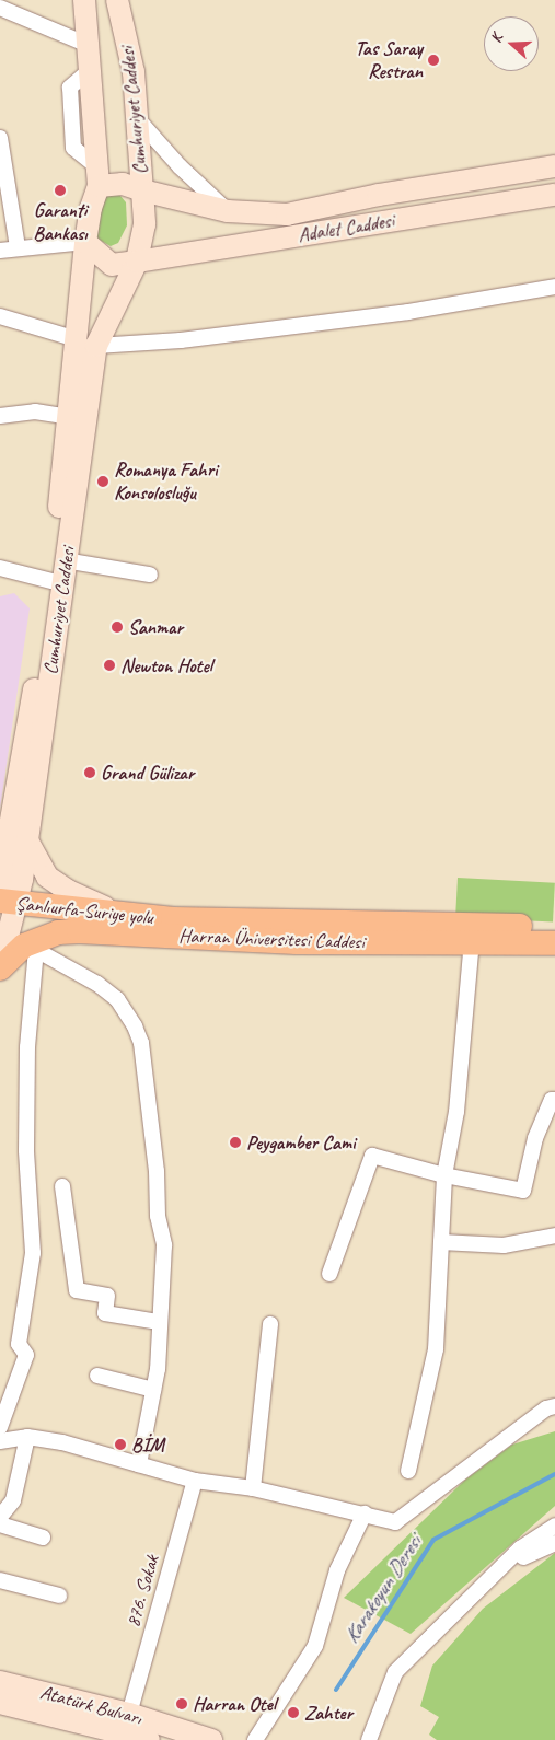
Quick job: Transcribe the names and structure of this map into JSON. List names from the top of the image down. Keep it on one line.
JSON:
{"streets":{"main road":["Cumhuriyet Caddesi","Adalet Caddesi","Şanlıurfa-Suriye yolu","Harran Üniversitesi Caddesi","Atatürk Bulvarı"],"street":["876. Sokak"]},"crossings":[["Cumhuriyet Caddesi","Adalet Caddesi"],["Cumhuriyet Caddesi","Şanlıurfa-Suriye yolu"],["Cumhuriyet Caddesi","Harran Üniversitesi Caddesi"],["Şanlıurfa-Suriye yolu","Harran Üniversitesi Caddesi"],["876. Sokak","Atatürk Bulvarı"]],"water":["Karakoyun Deresi"],"places":["Tas Saray Restran","Garanti Bankası","Romanya Fahri Konsolosluğu","Sanmar","Newton Hotel","Grand Gülizar","Peygamber Cami","BİM","Harran Otel","Zahter"],"north":"left"}
